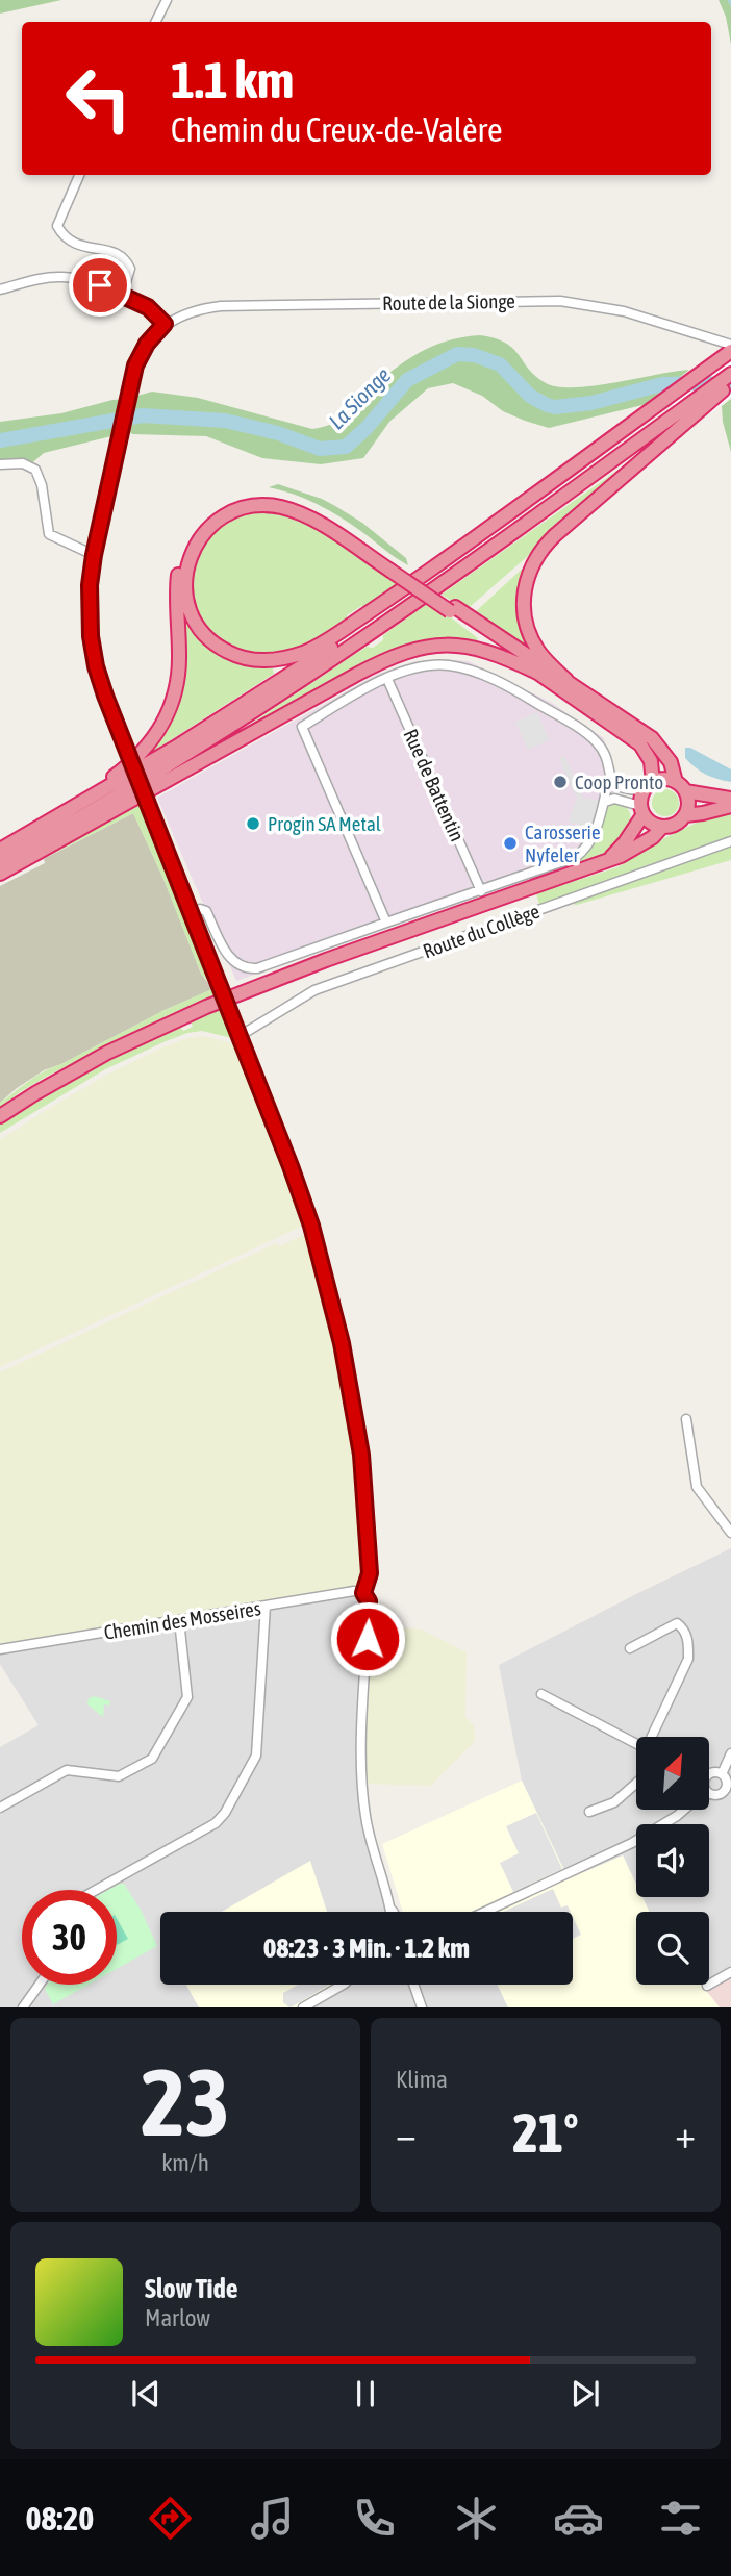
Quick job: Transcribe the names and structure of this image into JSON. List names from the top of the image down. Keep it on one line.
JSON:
{"streets":{"street":["Route de la Sionge","Rue de Battentin","Route du Collège","Chemin des Mosseires"]},"water":["La Sionge"],"places":["Coop Pronto","Progin SA Metal","Carosserie Nyfeler"],"north":"top right","page":{"turn":["1.1 km","Chemin du Creux-de-Valère"],"limit":"30","trip":"08:23 · 3 Min. · 1.2 km","tile":[["23","km/h"],"Klima"],"heat":["−","21°","+"],"song":["Slow Tide","Marlow"],"tabs":"08:20"}}
